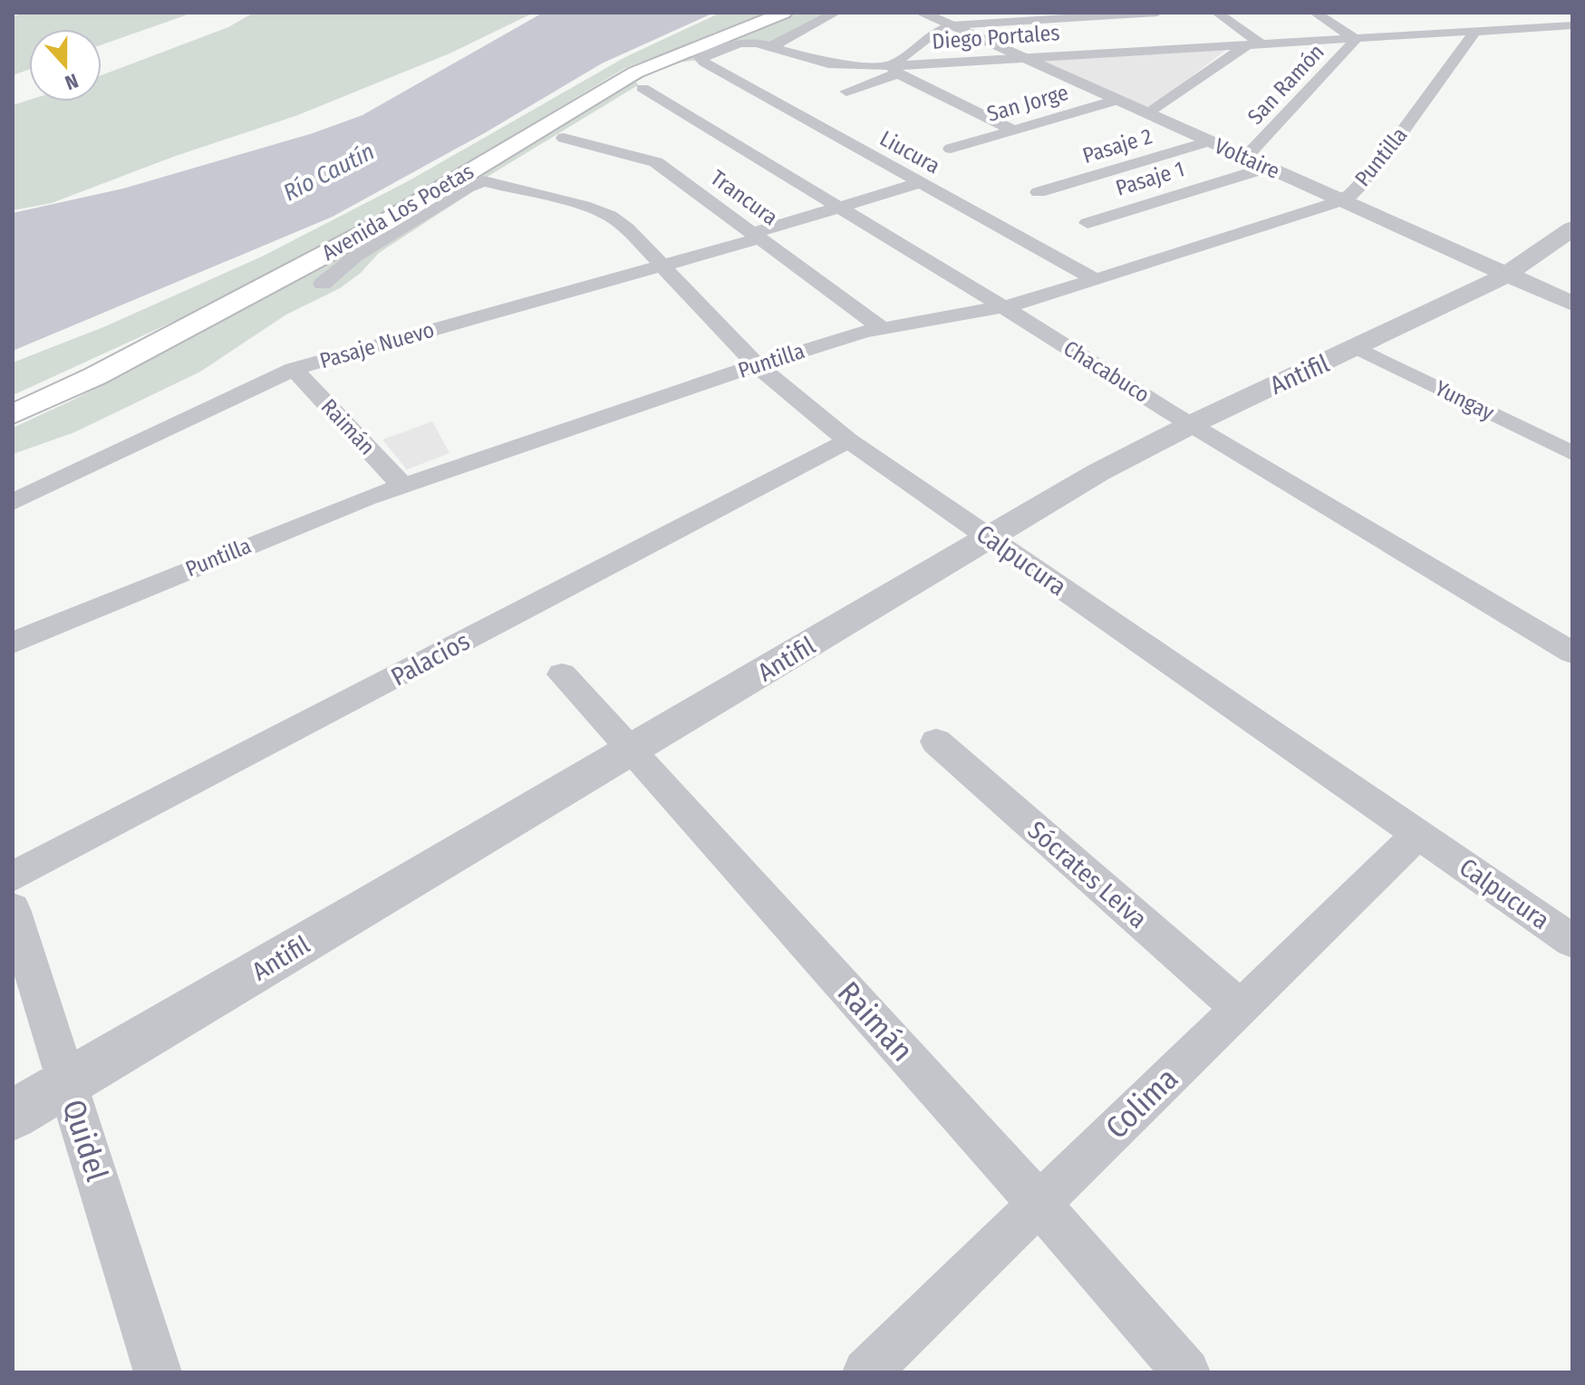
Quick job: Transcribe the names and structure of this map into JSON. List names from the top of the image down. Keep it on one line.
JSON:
{"streets":{"main road":["Avenida Los Poetas"],"street":["Diego Portales","San Ramón","San Jorge","Pasaje 2","Liucura","Puntilla","Voltaire","Pasaje 1","Trancura","Pasaje Nuevo","Chacabuco","Antifil","Yungay","Raimán","Calpucura","Palacios","Sócrates Leiva","Colima","Quidel"]},"crossings":[["Diego Portales","San Ramón"],["Diego Portales","Liucura"],["Diego Portales","Puntilla"],["Diego Portales","Voltaire"],["San Ramón","Voltaire"],["San Jorge","Voltaire"],["Pasaje 2","Voltaire"],["Liucura","Puntilla"],["Liucura","Pasaje Nuevo"],["Puntilla","Voltaire"],["Puntilla","Trancura"],["Puntilla","Chacabuco"],["Puntilla","Raimán"],["Puntilla","Calpucura"],["Voltaire","Pasaje 1"],["Voltaire","Antifil"],["Trancura","Pasaje Nuevo"],["Pasaje Nuevo","Chacabuco"],["Pasaje Nuevo","Raimán"],["Pasaje Nuevo","Calpucura"],["Chacabuco","Antifil"],["Antifil","Yungay"],["Antifil","Raimán"],["Antifil","Calpucura"],["Antifil","Quidel"],["Raimán","Colima"],["Calpucura","Palacios"],["Calpucura","Colima"],["Sócrates Leiva","Colima"]],"water":["Río Cautín"],"north":"bottom"}
